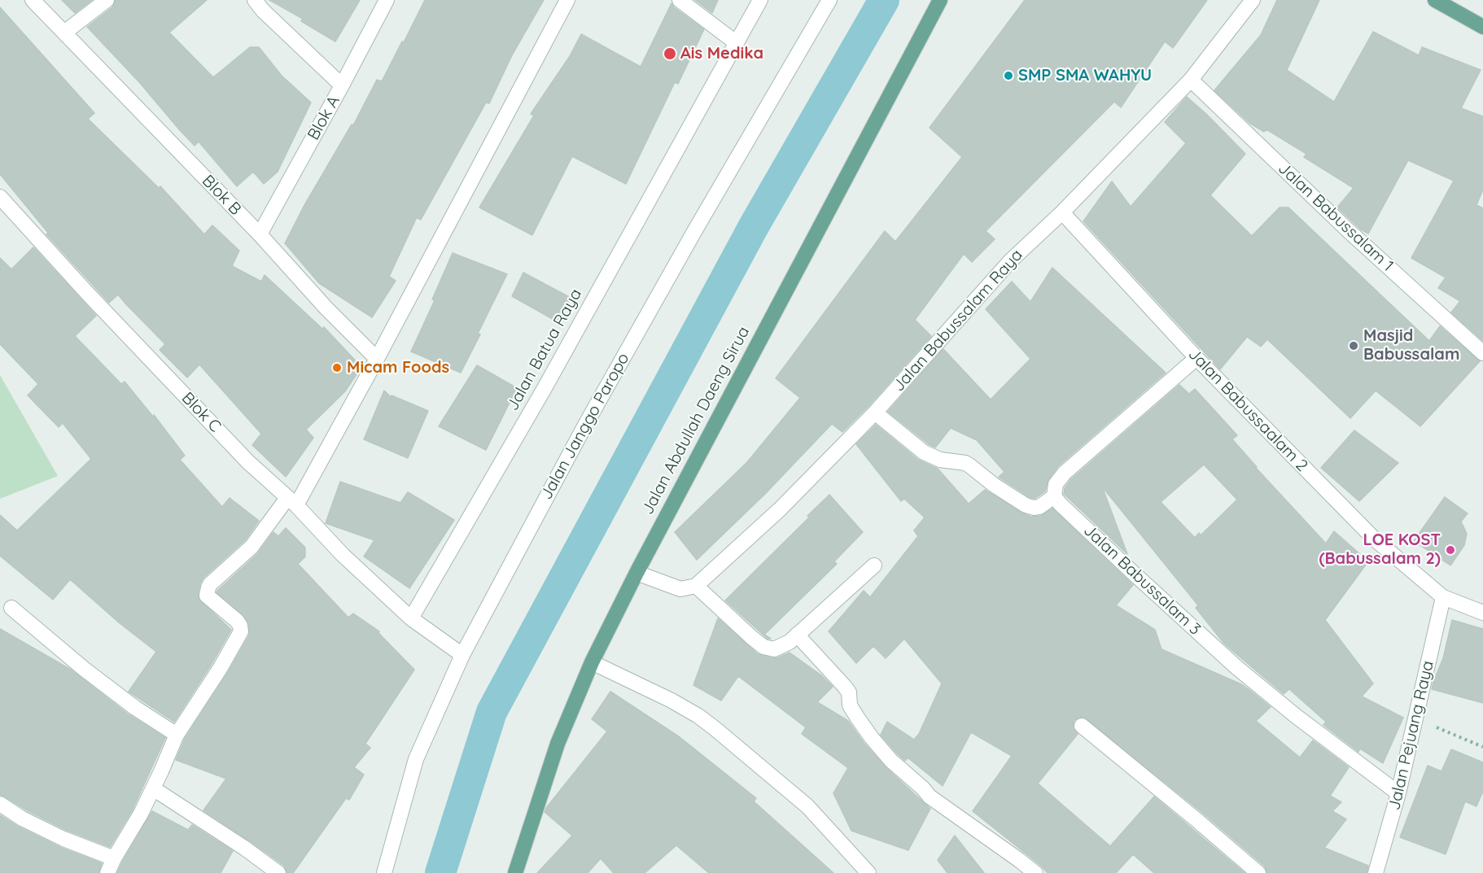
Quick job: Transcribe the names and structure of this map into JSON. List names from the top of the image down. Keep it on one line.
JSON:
{"streets":{"main road":["Jalan Abdullah Daeng Sirua"],"street":["Blok A","Blok B","Jalan Babussalam 1","Jalan Babussalam Raya","Jalan Batua Raya","Jalan Babussaalam 2","Blok C","Jalan Janggo Paropo","Jalan Babussalam 3","Jalan Pejuang Raya"]},"crossings":[["Blok A","Blok B"],["Jalan Babussalam 1","Jalan Babussalam Raya"],["Jalan Babussalam Raya","Jalan Babussaalam 2"],["Jalan Batua Raya","Blok C"],["Jalan Babussaalam 2","Jalan Pejuang Raya"],["Jalan Babussalam 3","Jalan Pejuang Raya"]],"places":["Ais Medika","SMP SMA WAHYU","Masjid Babussalam","Micam Foods","LOE KOST (Babussalam 2)"]}
